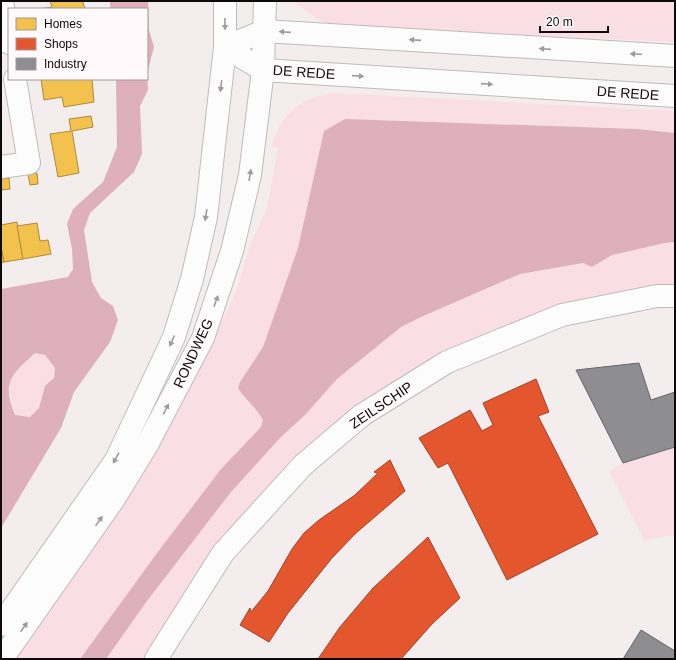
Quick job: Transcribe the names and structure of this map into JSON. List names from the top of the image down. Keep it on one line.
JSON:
{"streets":{"main road":["DE REDE","RONDWEG","ZEILSCHIP"]},"crossings":[["DE REDE","RONDWEG"]],"legend":["Homes","Shops","Industry"],"scale_bar":"20 m"}
